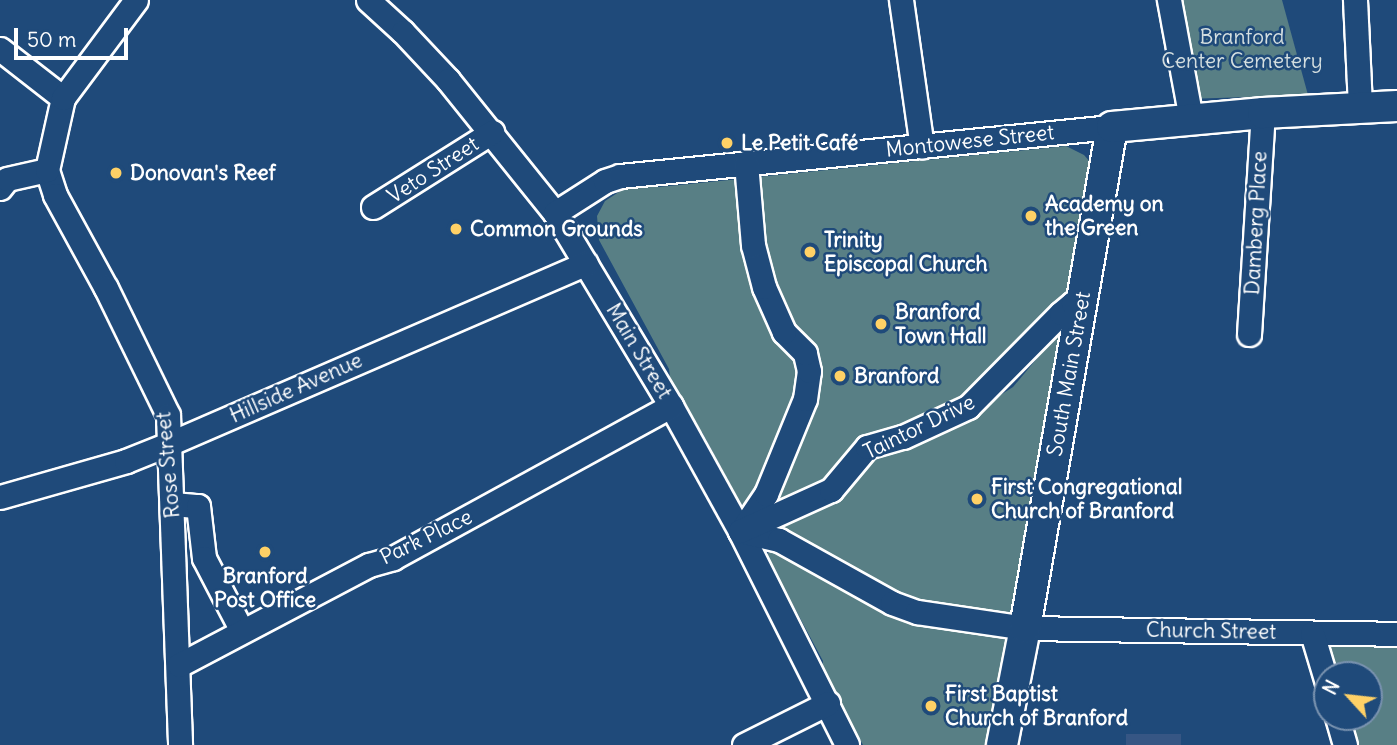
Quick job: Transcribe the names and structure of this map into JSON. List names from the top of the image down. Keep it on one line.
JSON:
{"streets":{"main road":["Montowese Street","South Main Street"],"street":["Veto Street","Damberg Place","Main Street","Hillside Avenue","Taintor Drive","Rose Street","Park Place","Church Street"]},"crossings":[["Montowese Street","Damberg Place"],["Montowese Street","Main Street"],["Montowese Street","South Main Street"],["Veto Street","Main Street"],["Main Street","Hillside Avenue"],["Main Street","Taintor Drive"],["Main Street","Park Place"],["Main Street","Church Street"],["South Main Street","Taintor Drive"],["South Main Street","Church Street"],["Hillside Avenue","Rose Street"],["Taintor Drive","Church Street"],["Rose Street","Park Place"]],"parks":["Branford Center Cemetery"],"places":["Le Petit Café","Donovan's Reef","Academy on the Green","Common Grounds","Trinity Episcopal Church","Branford Town Hall","Branford","First Congregational Church of Branford","Branford Post Office","First Baptist Church of Branford"],"scale_bar":"50 m","north":"top left"}
